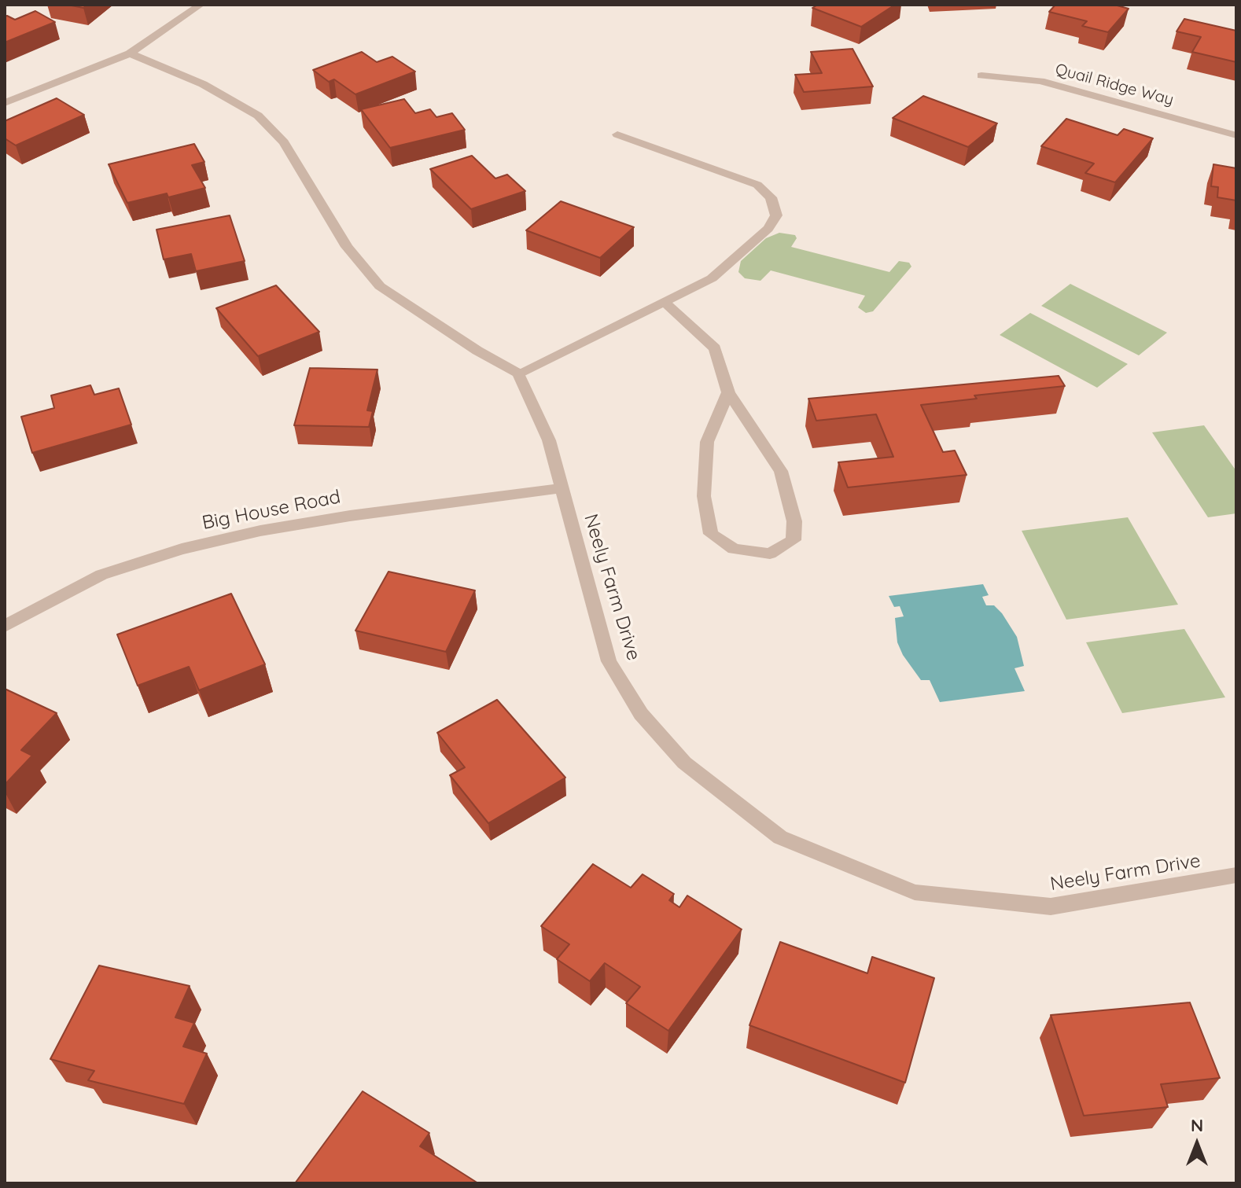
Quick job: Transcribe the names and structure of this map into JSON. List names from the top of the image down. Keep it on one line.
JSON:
{"streets":{"street":["Quail Ridge Way","Big House Road","Neely Farm Drive"]},"crossings":[["Big House Road","Neely Farm Drive"]],"north":"top"}
